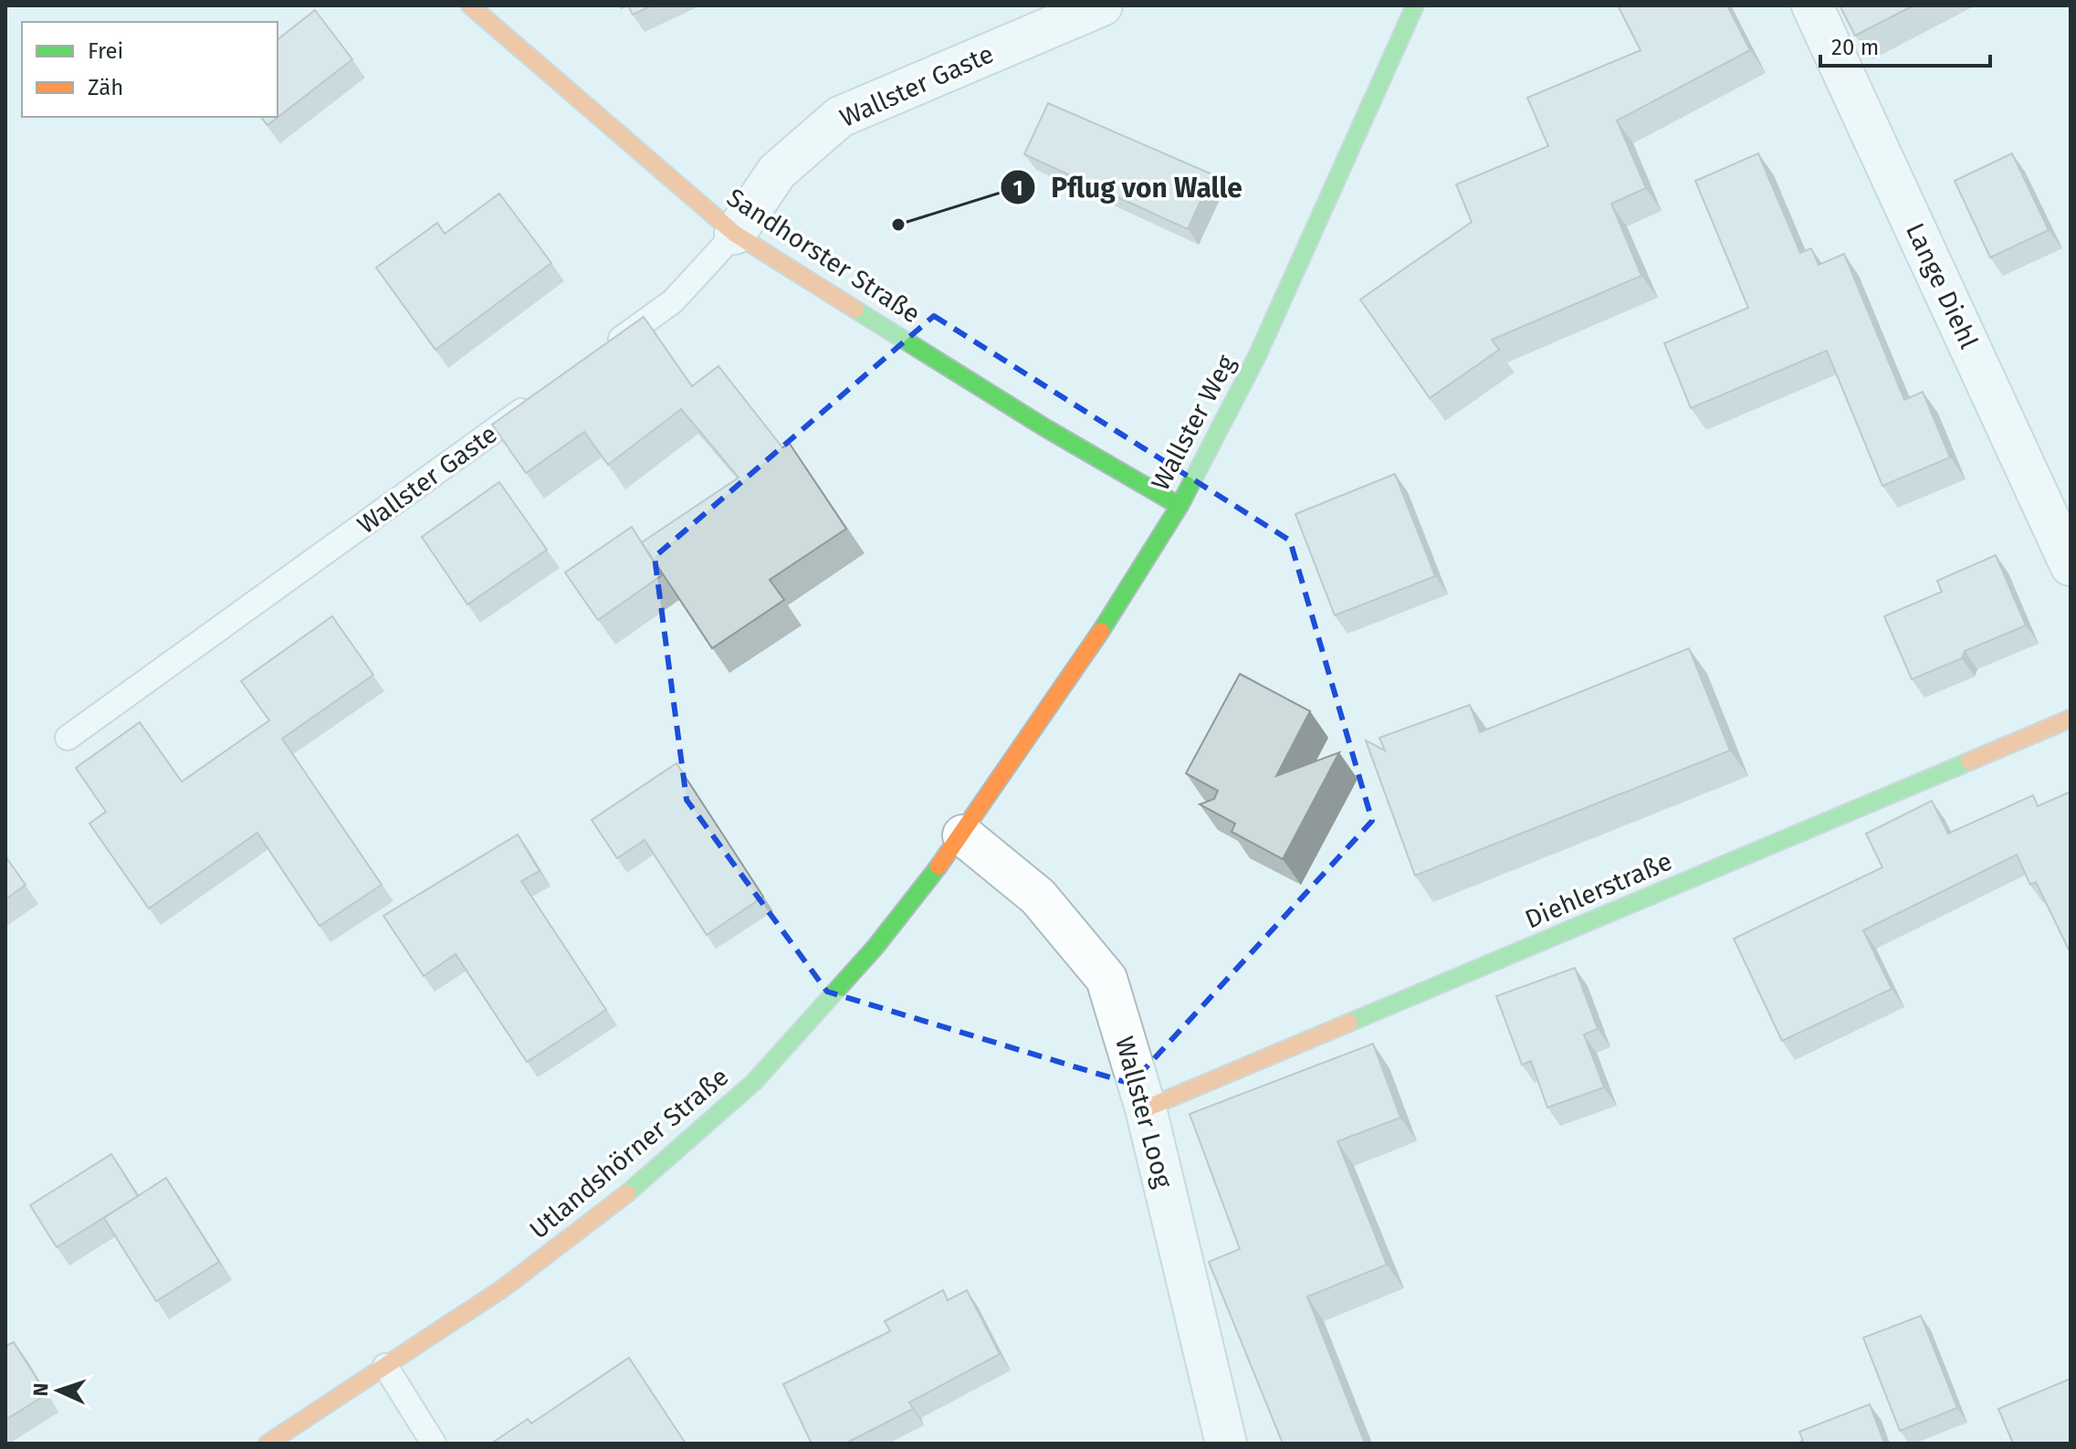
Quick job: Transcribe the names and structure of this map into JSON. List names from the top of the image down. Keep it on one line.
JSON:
{"streets":{"street":["Wallster Gaste","Sandhorster Straße","Lange Diehl","Wallster Weg","Diehlerstraße","Wallster Loog","Utlandshörner Straße"]},"crossings":[["Wallster Gaste","Sandhorster Straße"],["Sandhorster Straße","Wallster Weg"],["Wallster Weg","Wallster Loog"],["Wallster Weg","Utlandshörner Straße"],["Diehlerstraße","Wallster Loog"],["Wallster Loog","Utlandshörner Straße"]],"places":["Pflug von Walle"],"legend":["Frei","Zäh"],"scale_bar":"20 m","north":"left"}
